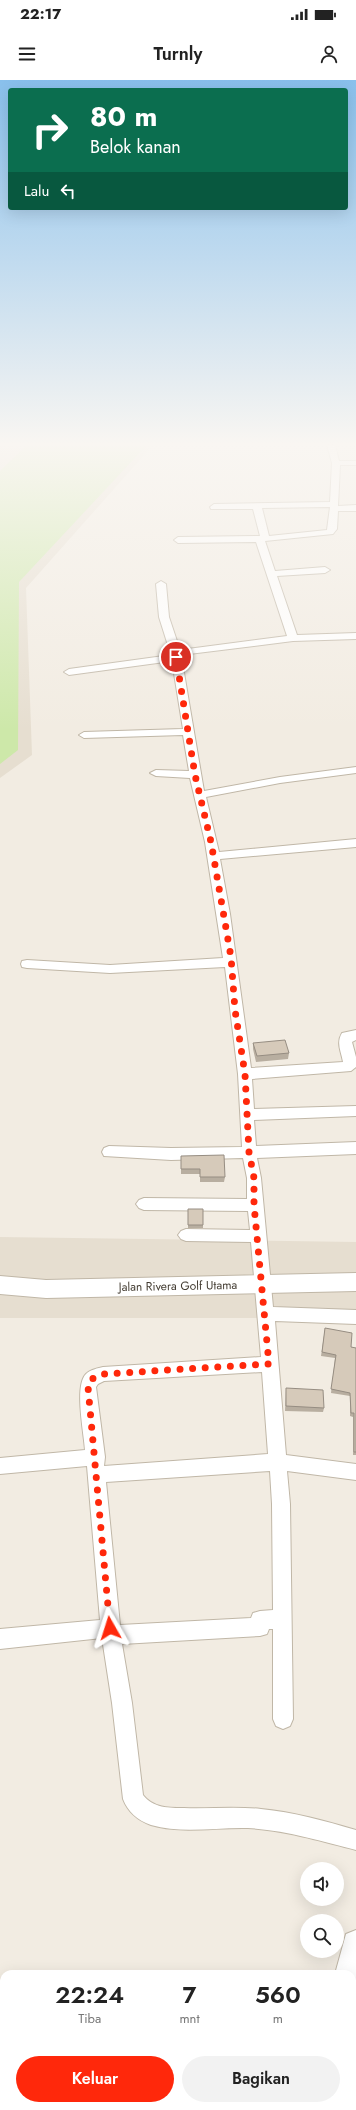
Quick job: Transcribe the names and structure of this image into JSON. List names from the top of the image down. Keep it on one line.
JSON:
{"streets":{"street":["Jalan Rivera Golf Utama"]},"page":{"status":"22:17","header":"Turnly","turn":["80 m","Belok kanan"],"then":"Lalu","eta":["22:24","Tiba","7","mnt","560","m"],"buttons":["Keluar","Bagikan"]}}
